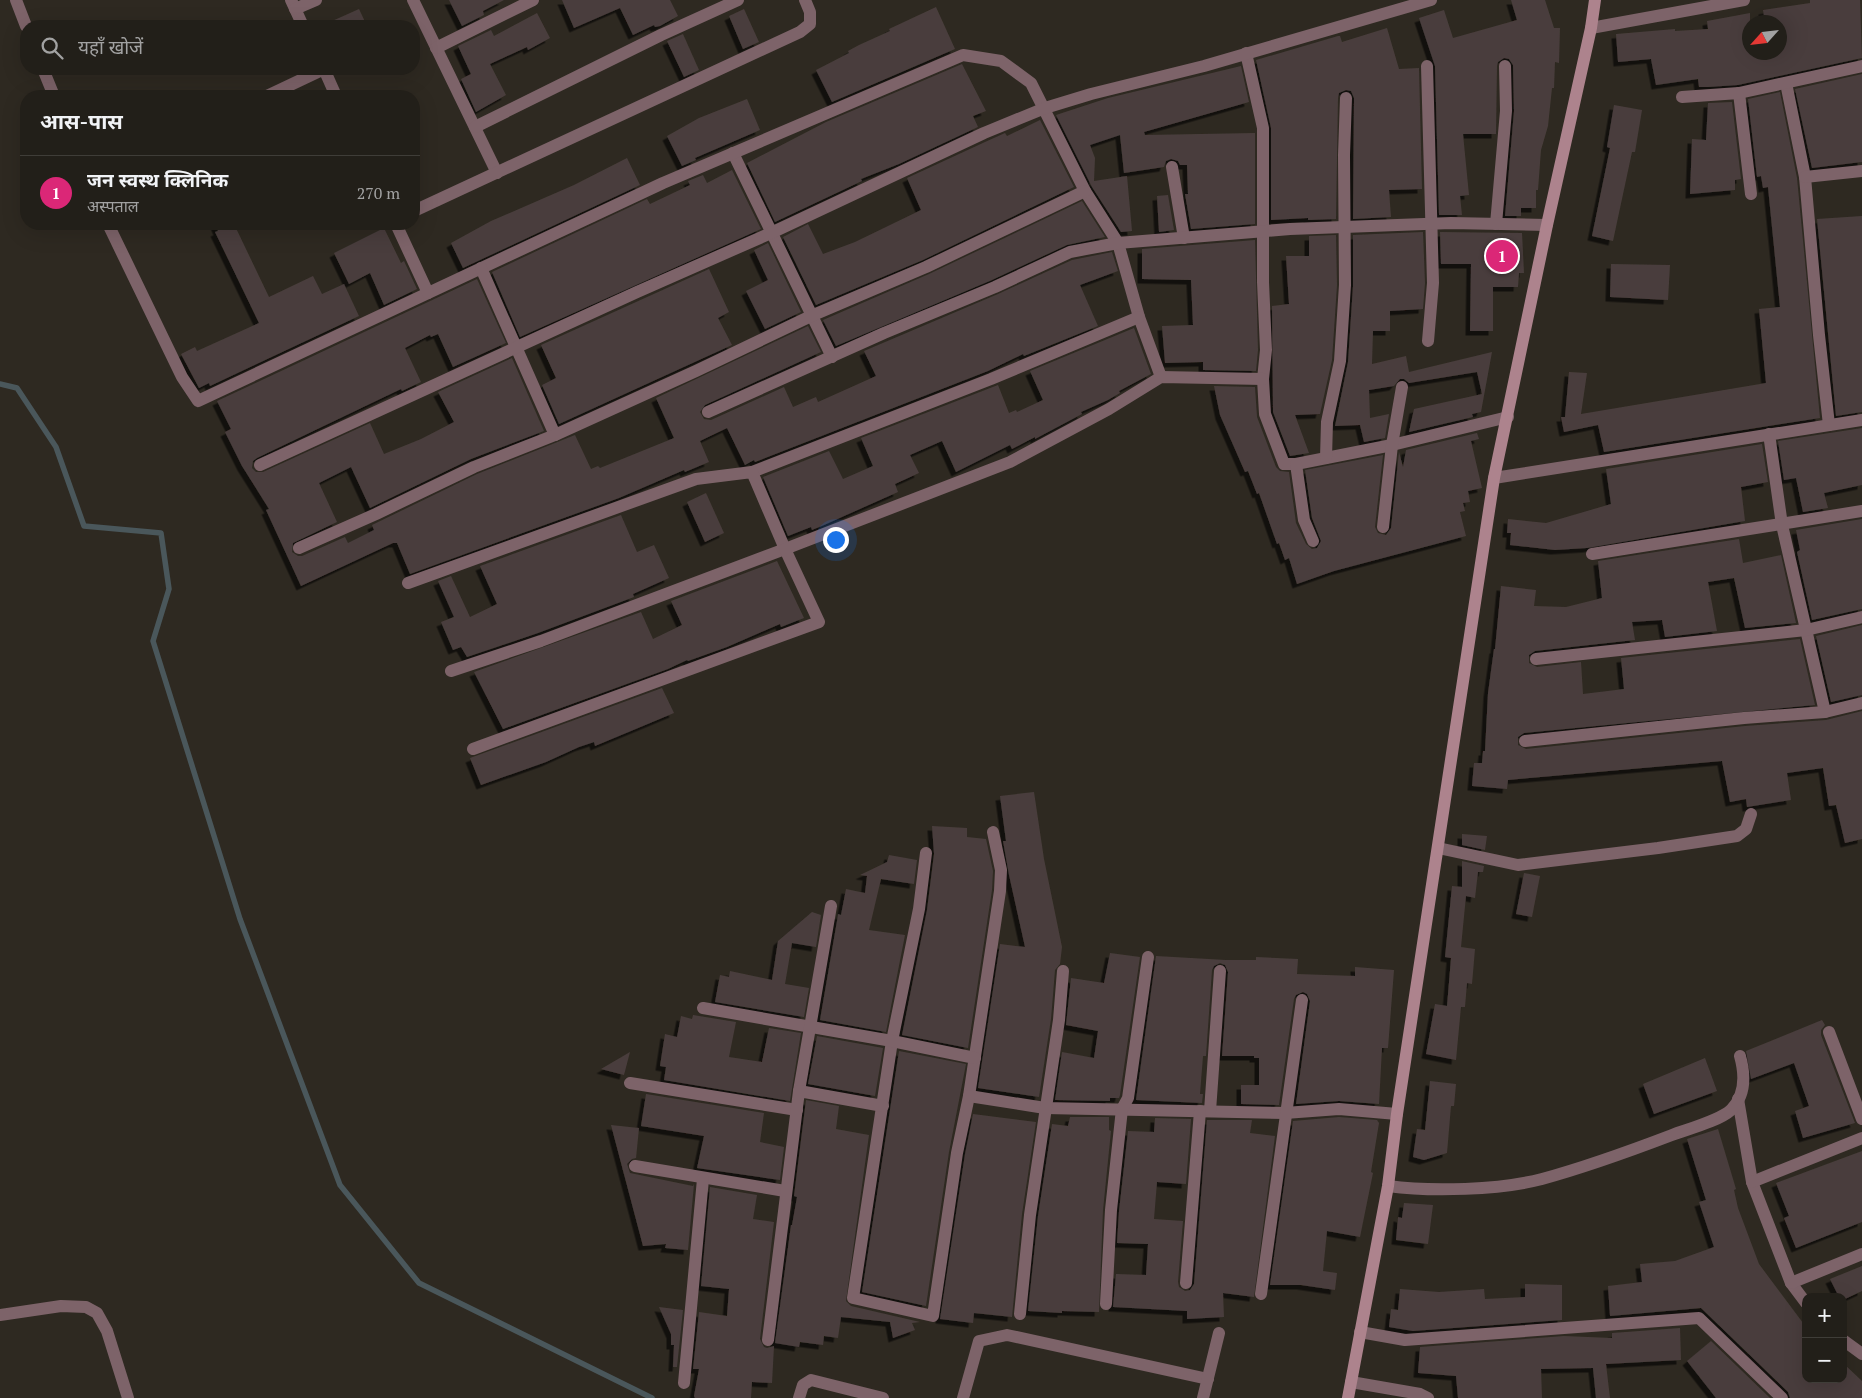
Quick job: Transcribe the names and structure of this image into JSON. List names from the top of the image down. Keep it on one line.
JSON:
{"north":"bottom left","page":{"search":"यहाँ खोजें","heading":"आस-पास","list":[{"mark":"1","name":"जन स्वस्थ क्लिनिक","note":"अस्पताल","value":"270 m"}],"pins":"1","map_buttons":["+","−"]}}
